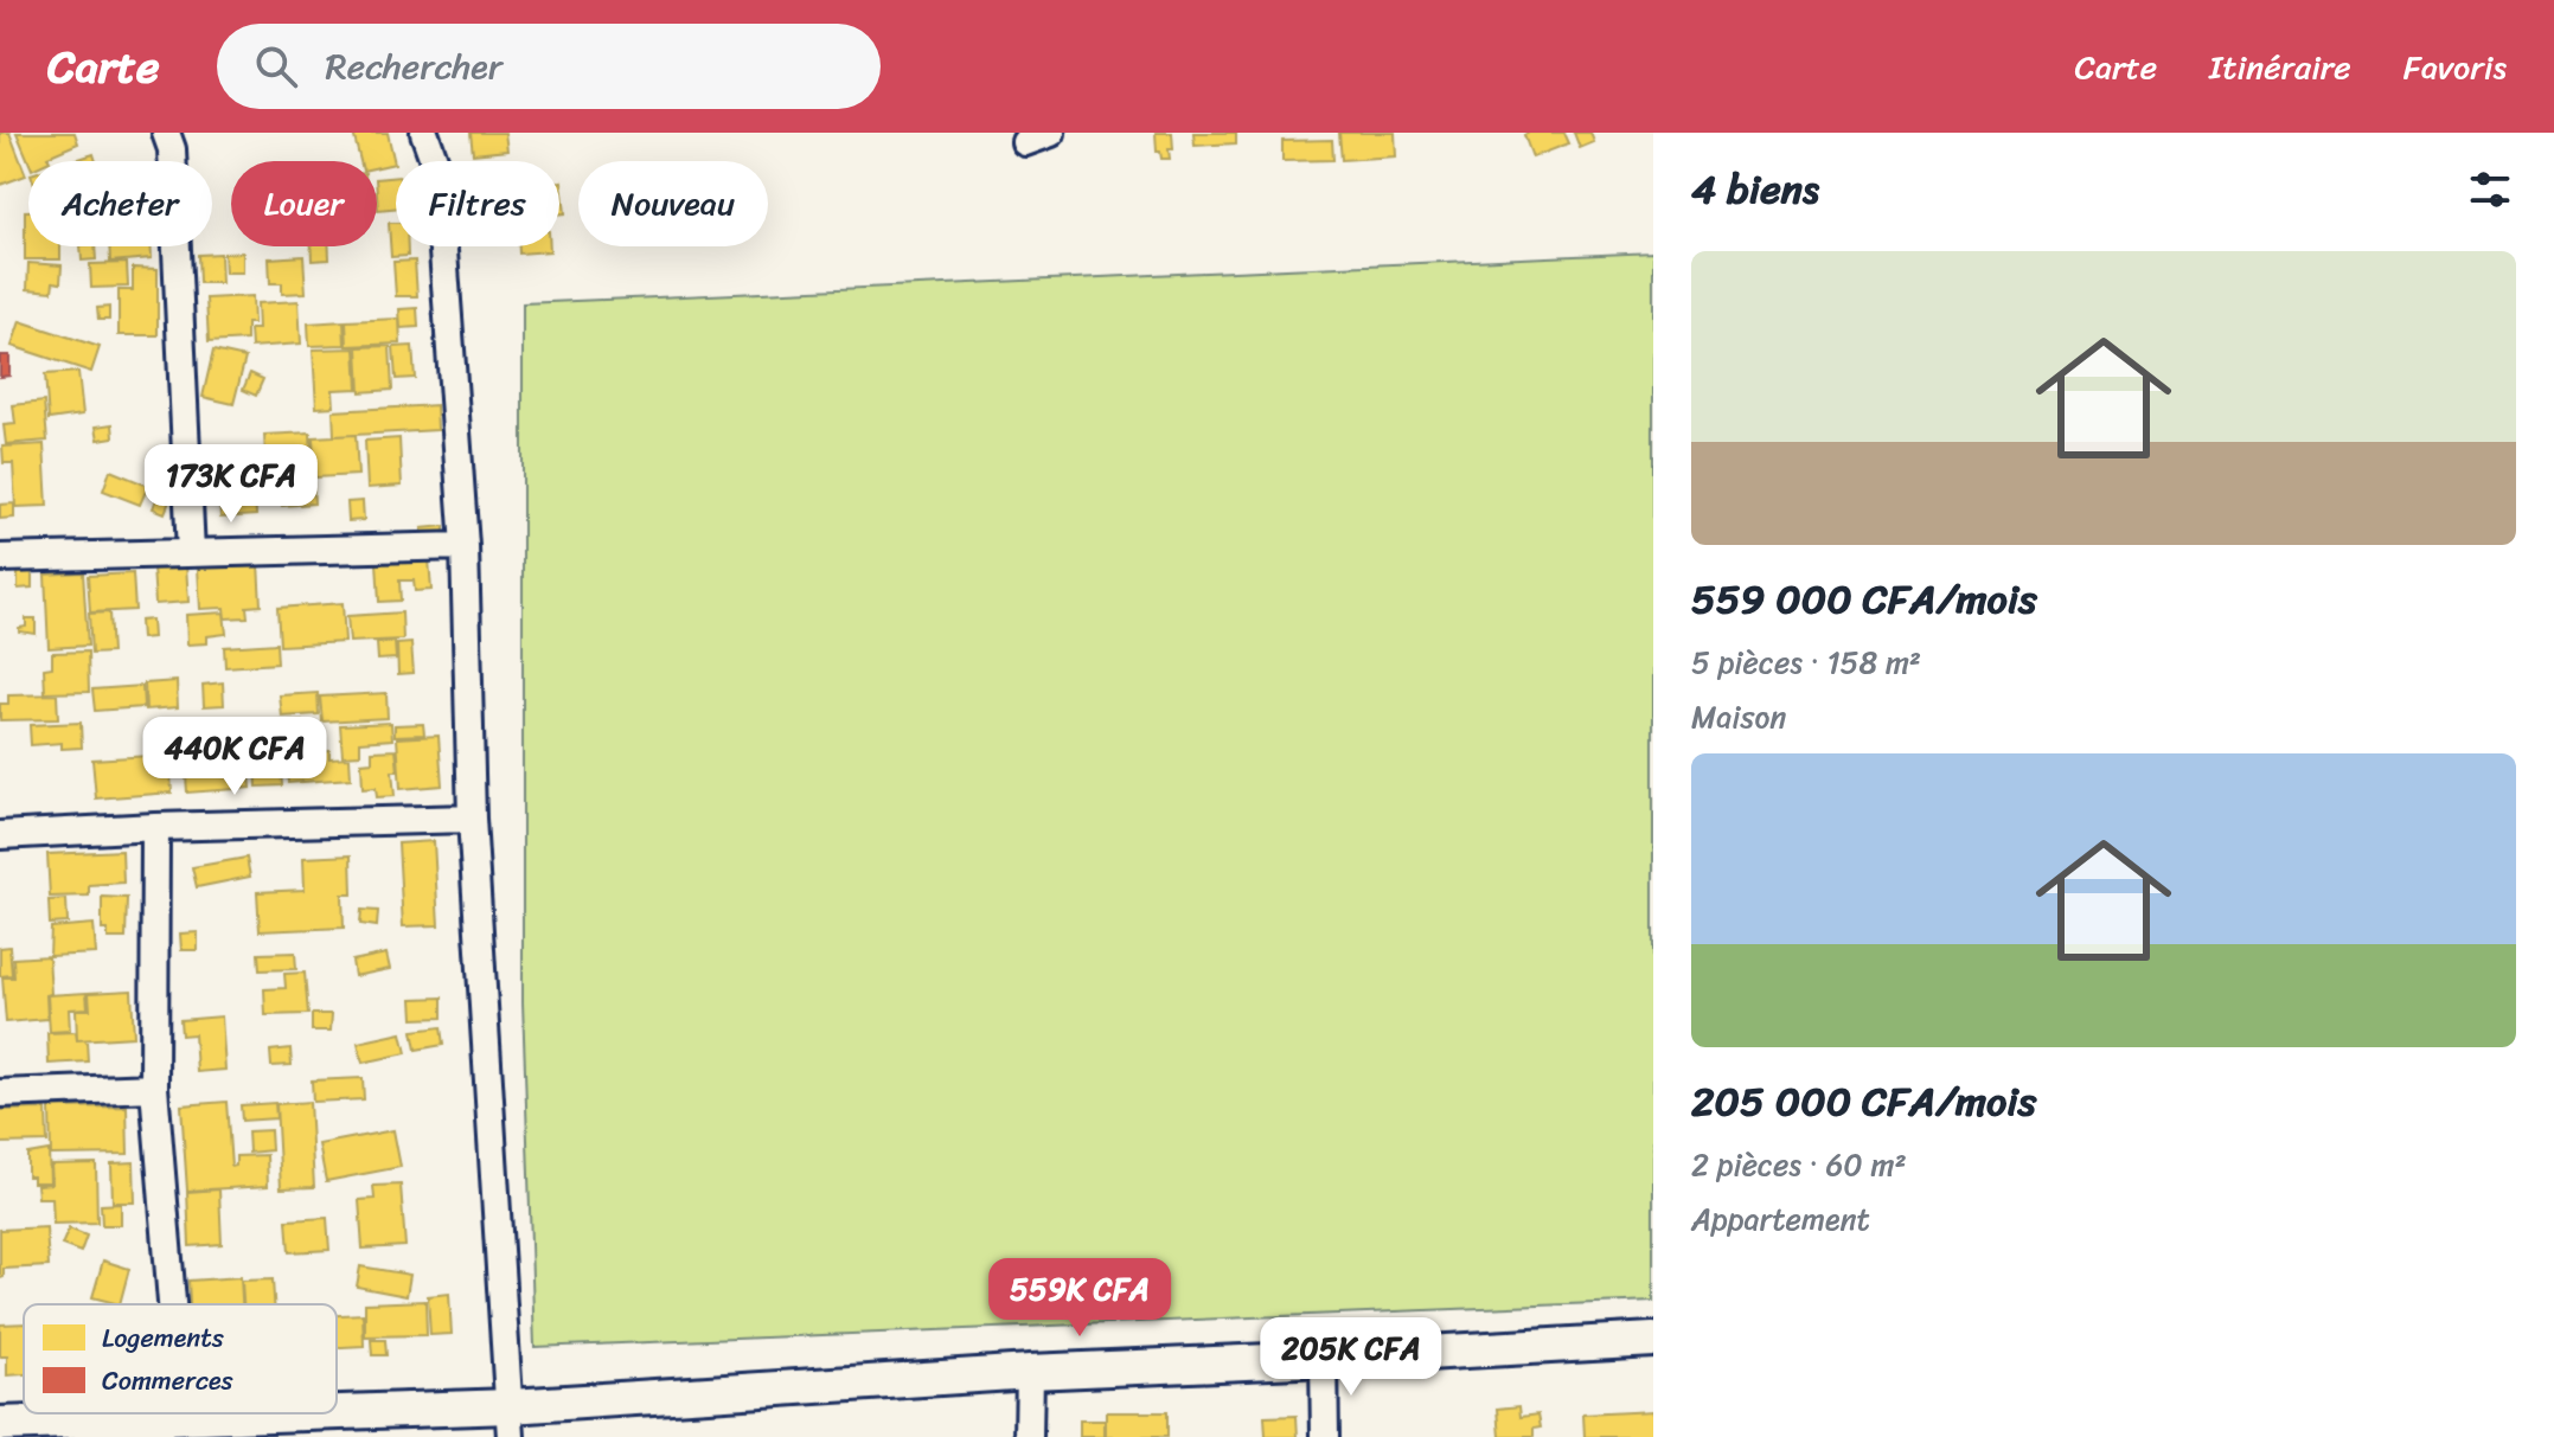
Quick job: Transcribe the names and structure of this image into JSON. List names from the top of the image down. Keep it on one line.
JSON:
{"legend":["Logements","Commerces"],"page":{"header":"Carte","search":"Rechercher","nav":["Carte","Itinéraire","Favoris"],"heading":"4 biens","chip":["Acheter","Louer","Filtres","Nouveau"],"list":[{"name":"559 000 CFA/mois","note":"5 pièces · 158 m² · Maison"},{"name":"205 000 CFA/mois","note":"2 pièces · 60 m² · Appartement"}],"price":["173K CFA","440K CFA","559K CFA","205K CFA"]}}
